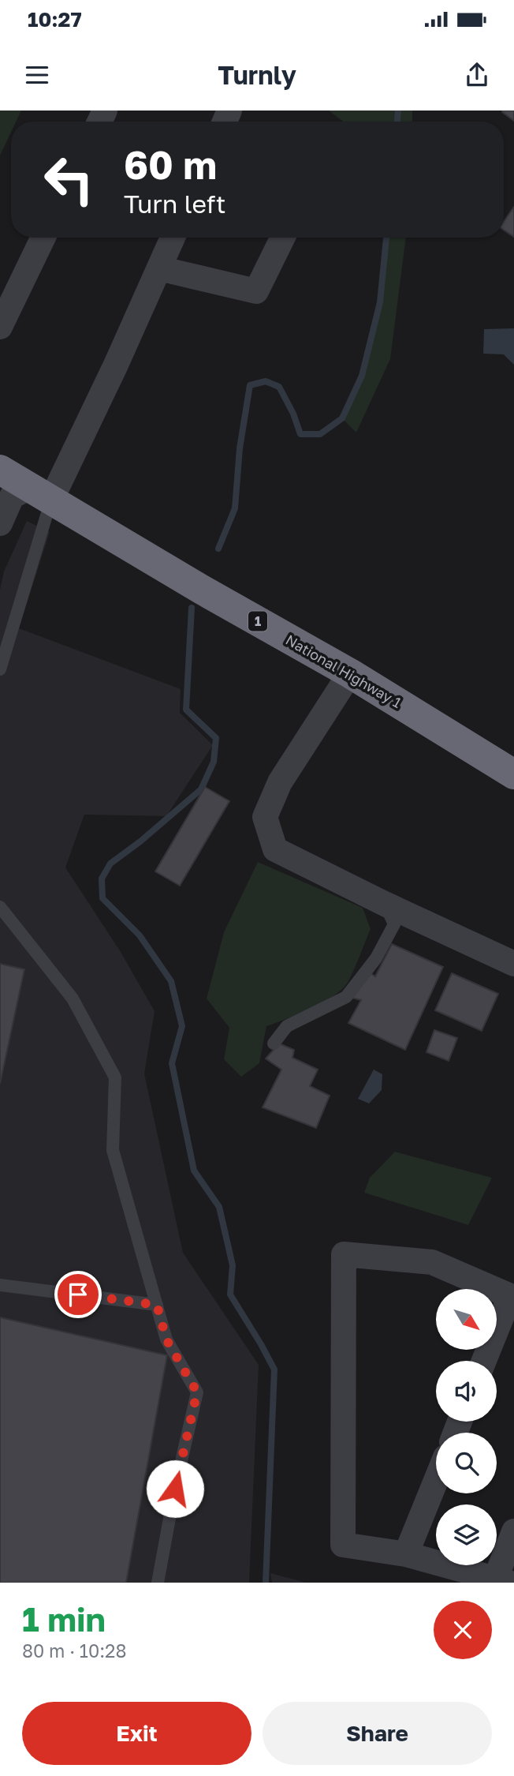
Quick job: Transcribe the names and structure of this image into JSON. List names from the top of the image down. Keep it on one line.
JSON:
{"streets":{"highway":["1","National Highway 1"]},"north":"bottom right","page":{"status":"10:27","header":"Turnly","turn":["60 m","Turn left"],"heading":["1 min","80 m · 10:28"],"buttons":["Exit","Share"]}}
